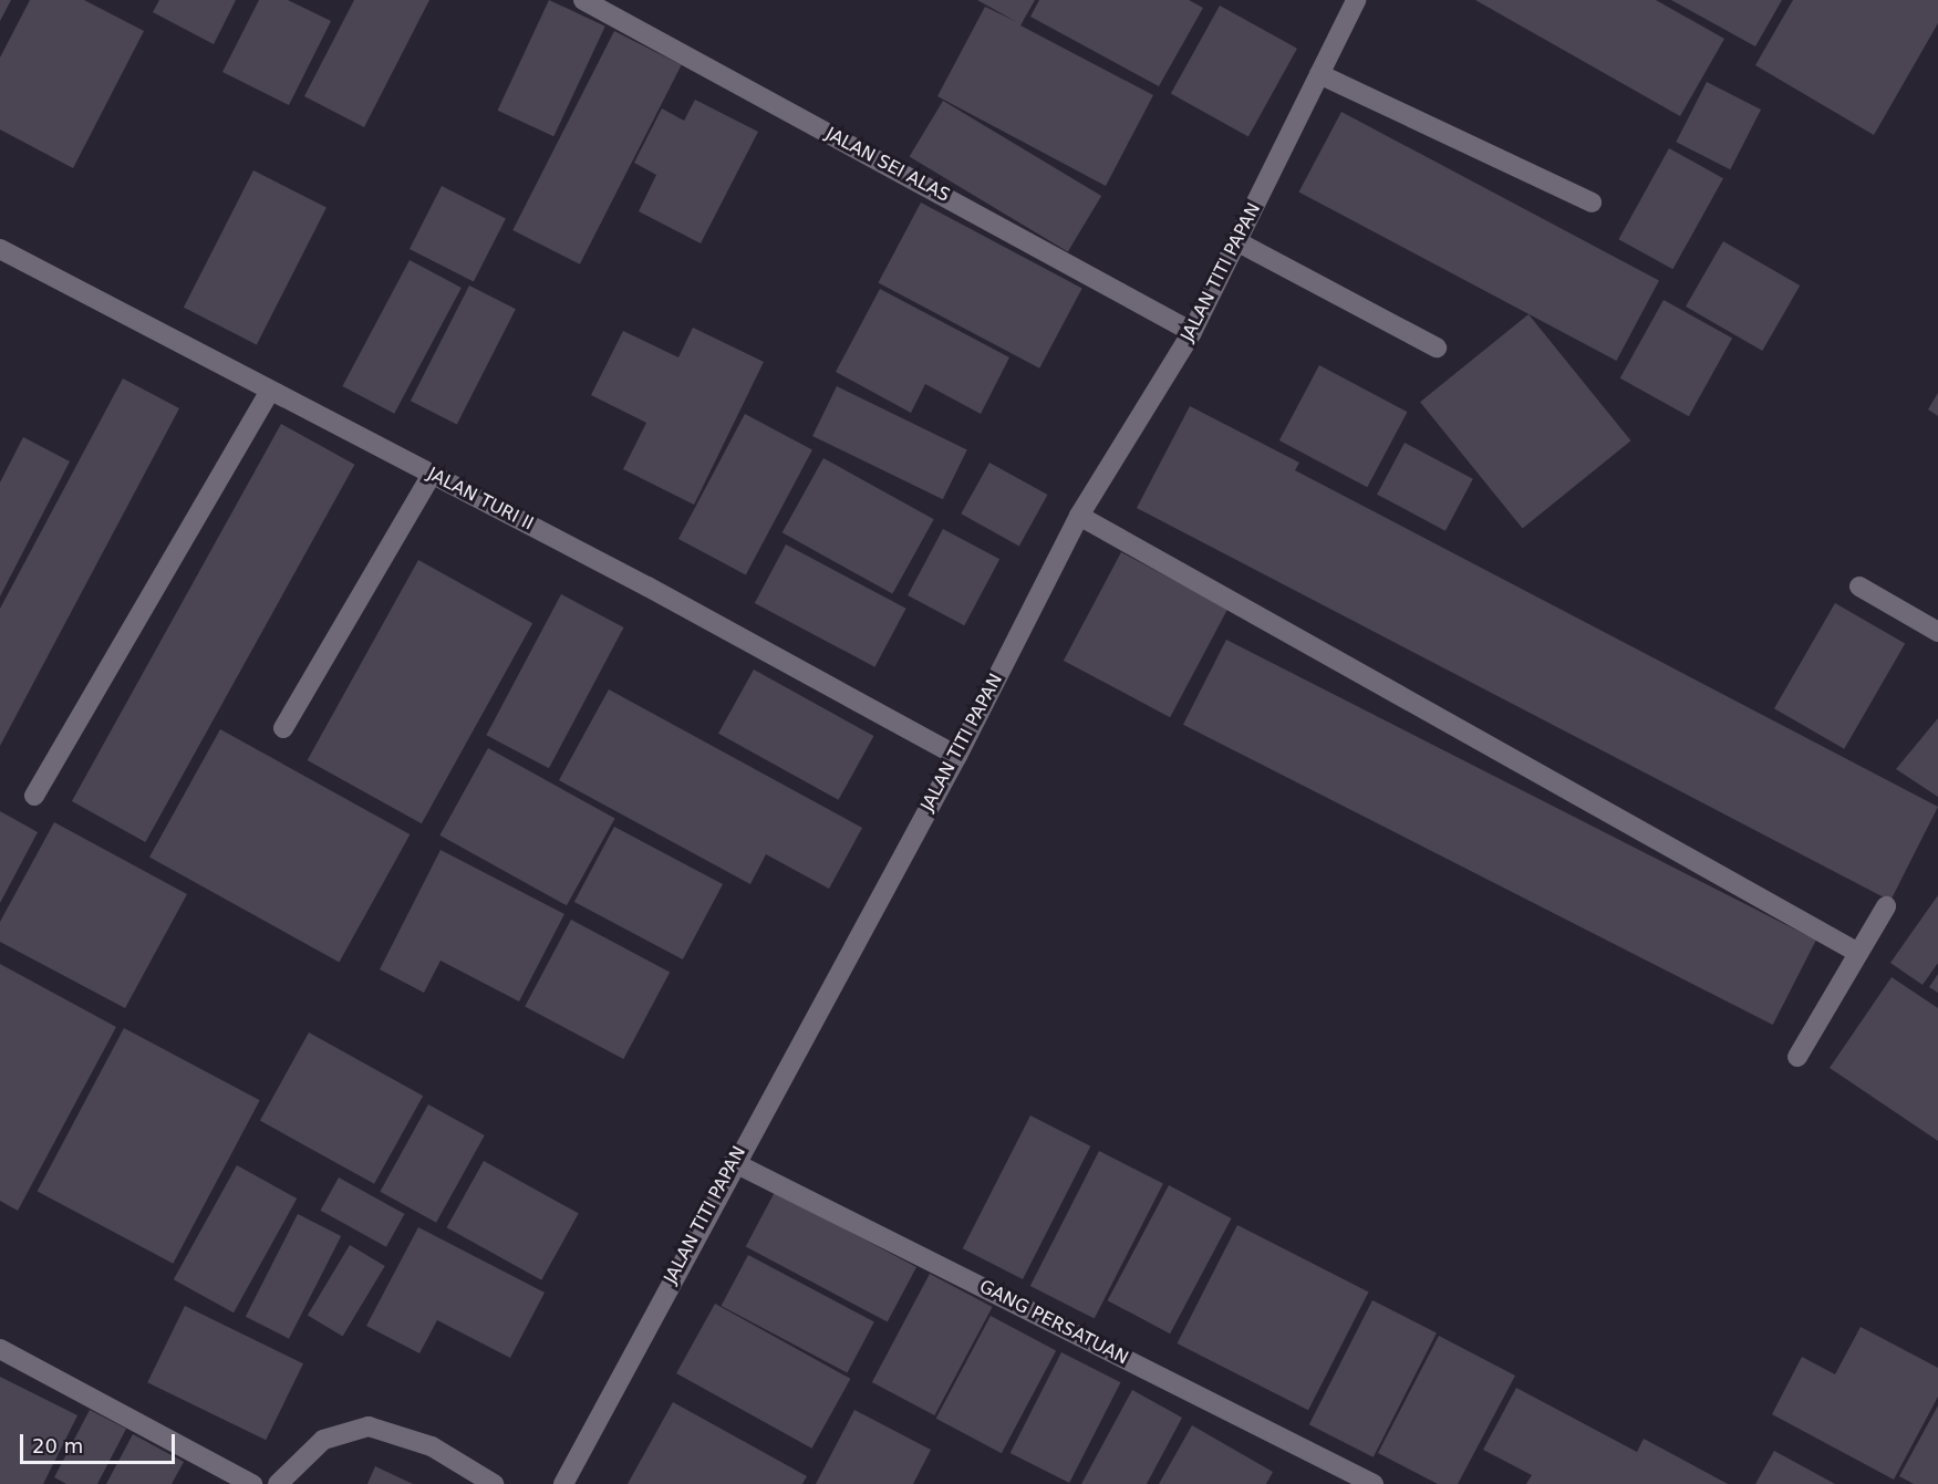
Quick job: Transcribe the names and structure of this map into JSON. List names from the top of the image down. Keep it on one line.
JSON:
{"streets":{"street":["JALAN SEI ALAS","JALAN TITI PAPAN","JALAN TURI II","GANG PERSATUAN"]},"crossings":[["JALAN SEI ALAS","JALAN TITI PAPAN"],["JALAN TITI PAPAN","JALAN TURI II"],["JALAN TITI PAPAN","GANG PERSATUAN"]],"scale_bar":"20 m"}
